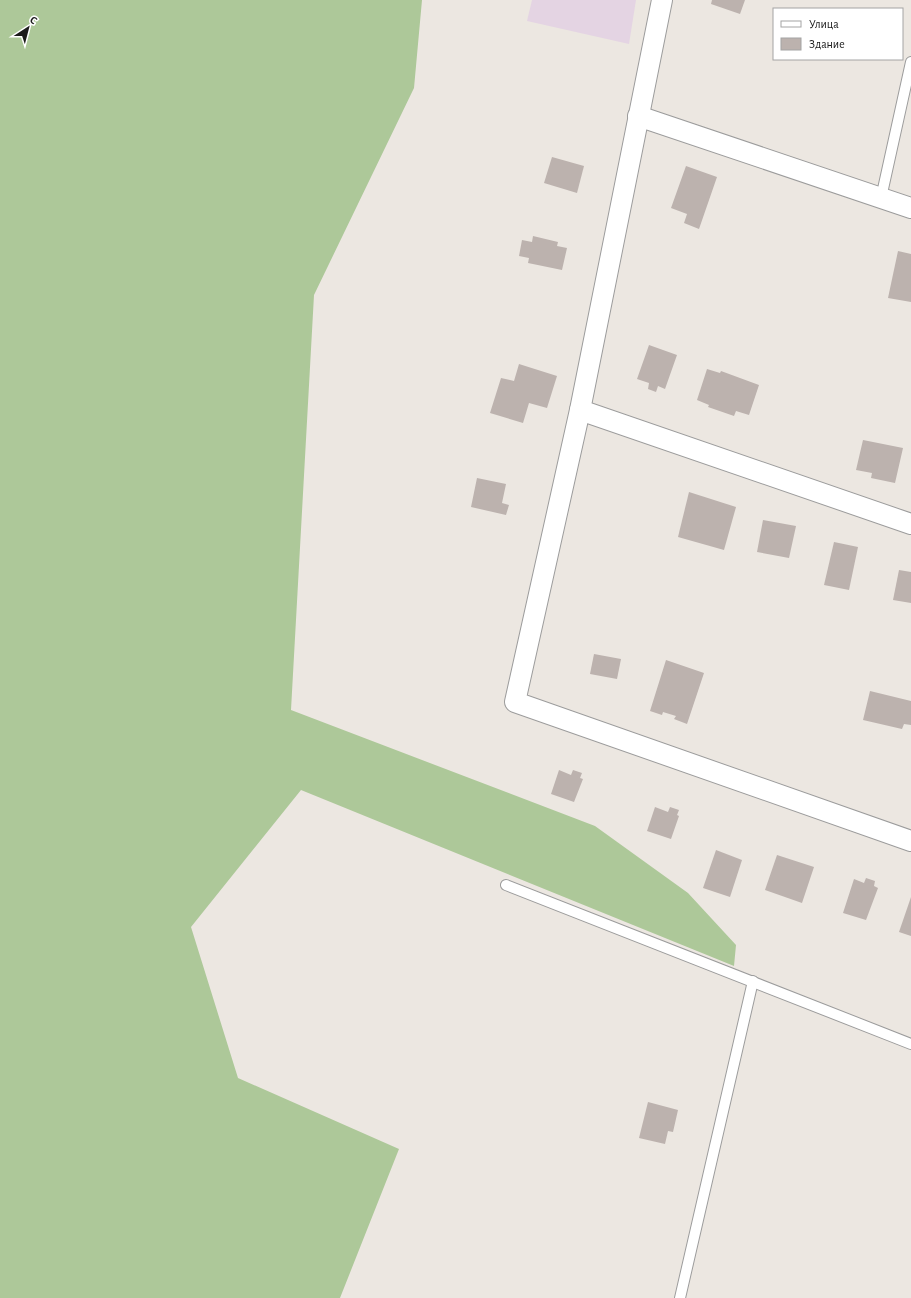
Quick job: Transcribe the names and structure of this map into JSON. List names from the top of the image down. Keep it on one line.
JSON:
{"legend":["Улица","Здание"],"north":"top right"}
